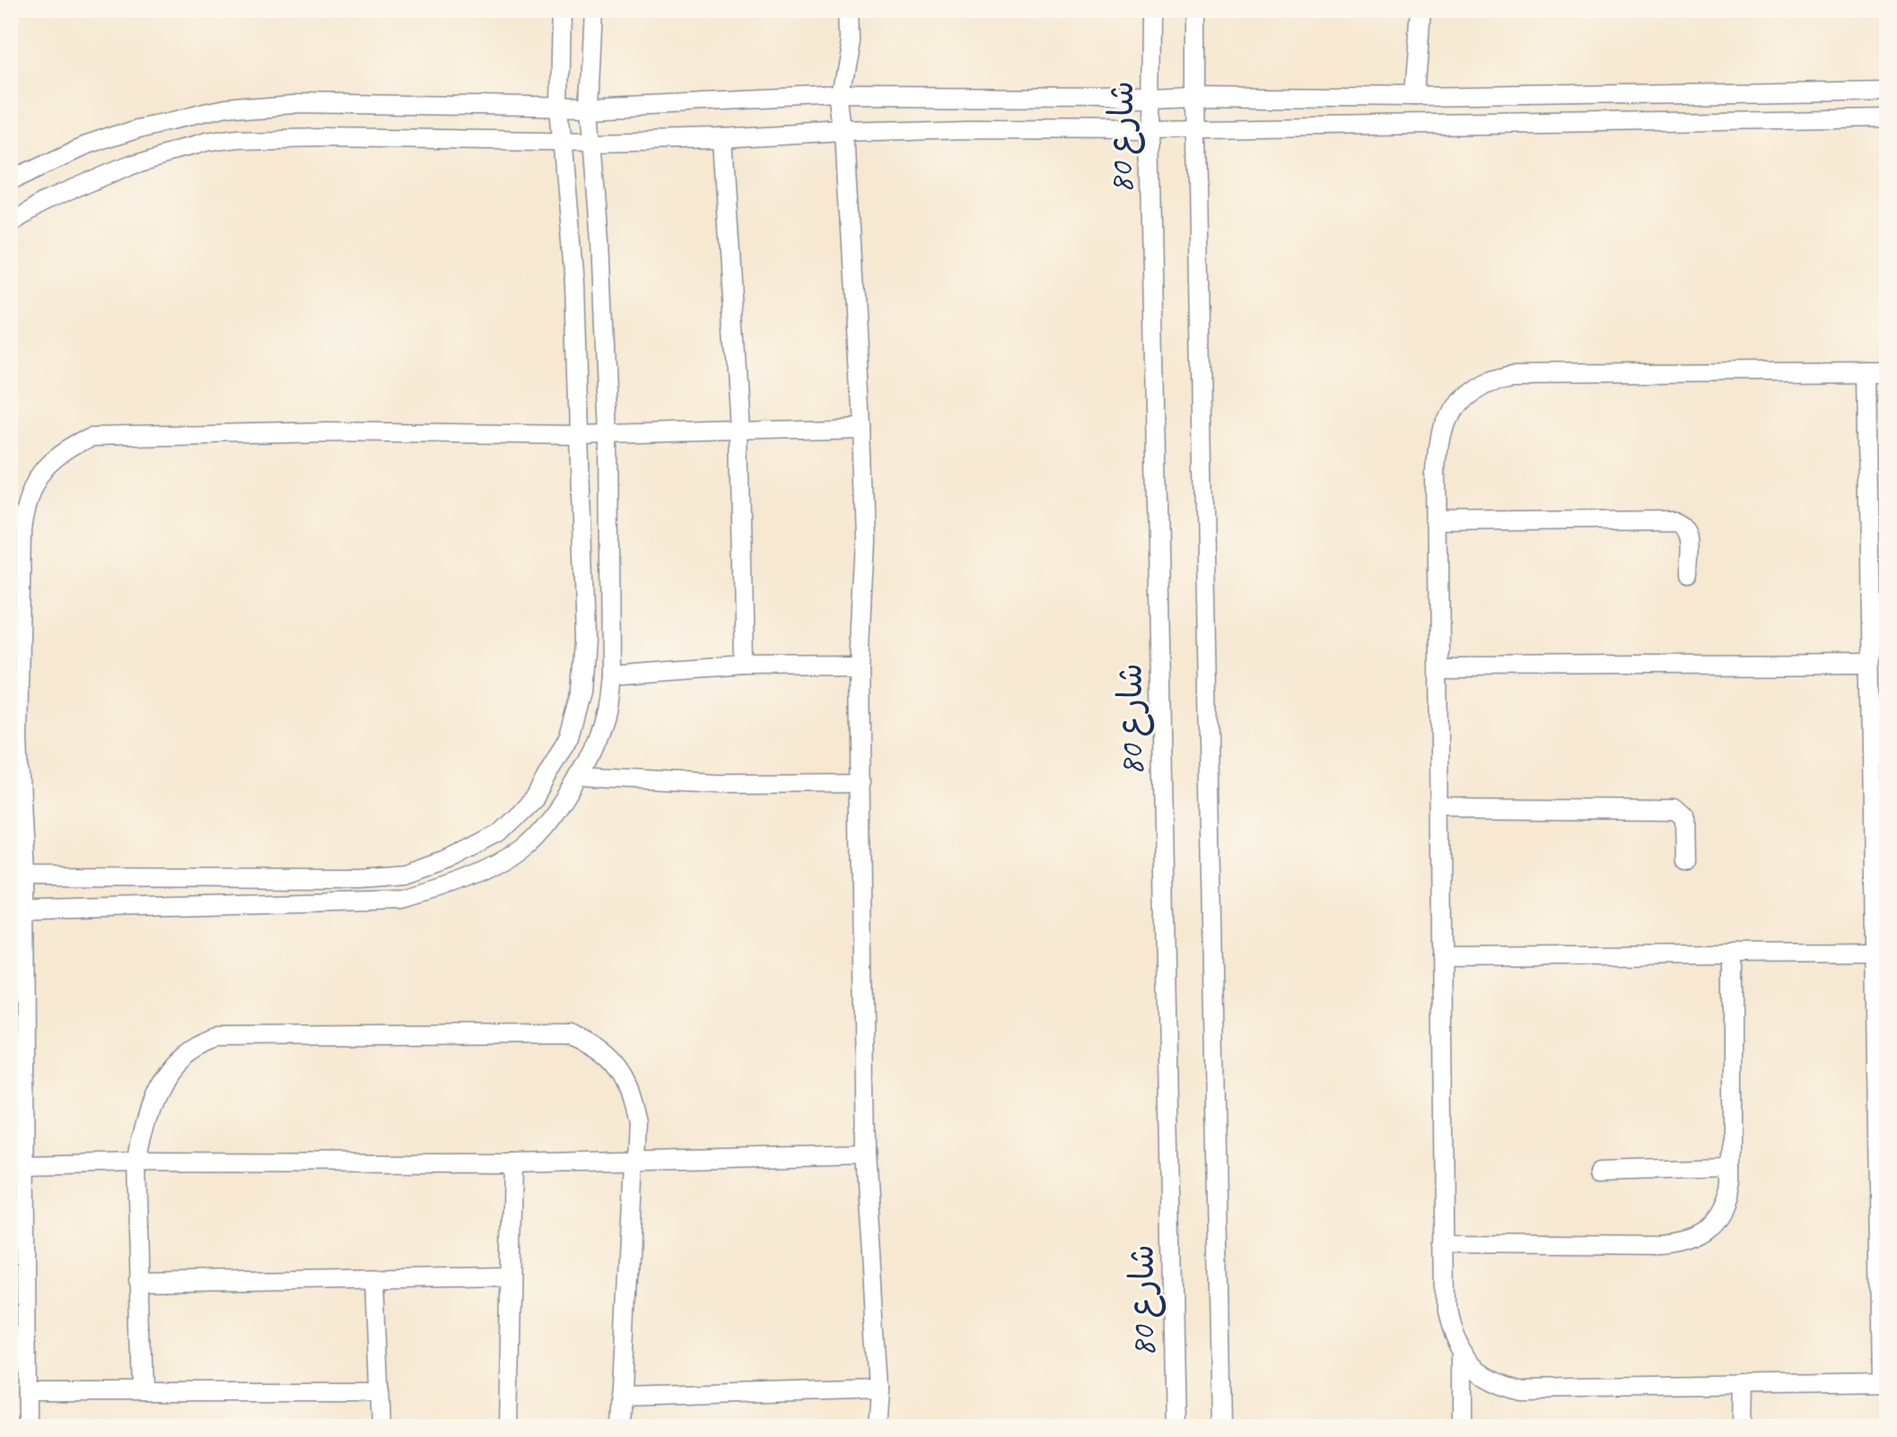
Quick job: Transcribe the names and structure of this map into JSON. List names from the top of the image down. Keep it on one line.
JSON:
{"streets":{"street":["شارع 80"]}}
